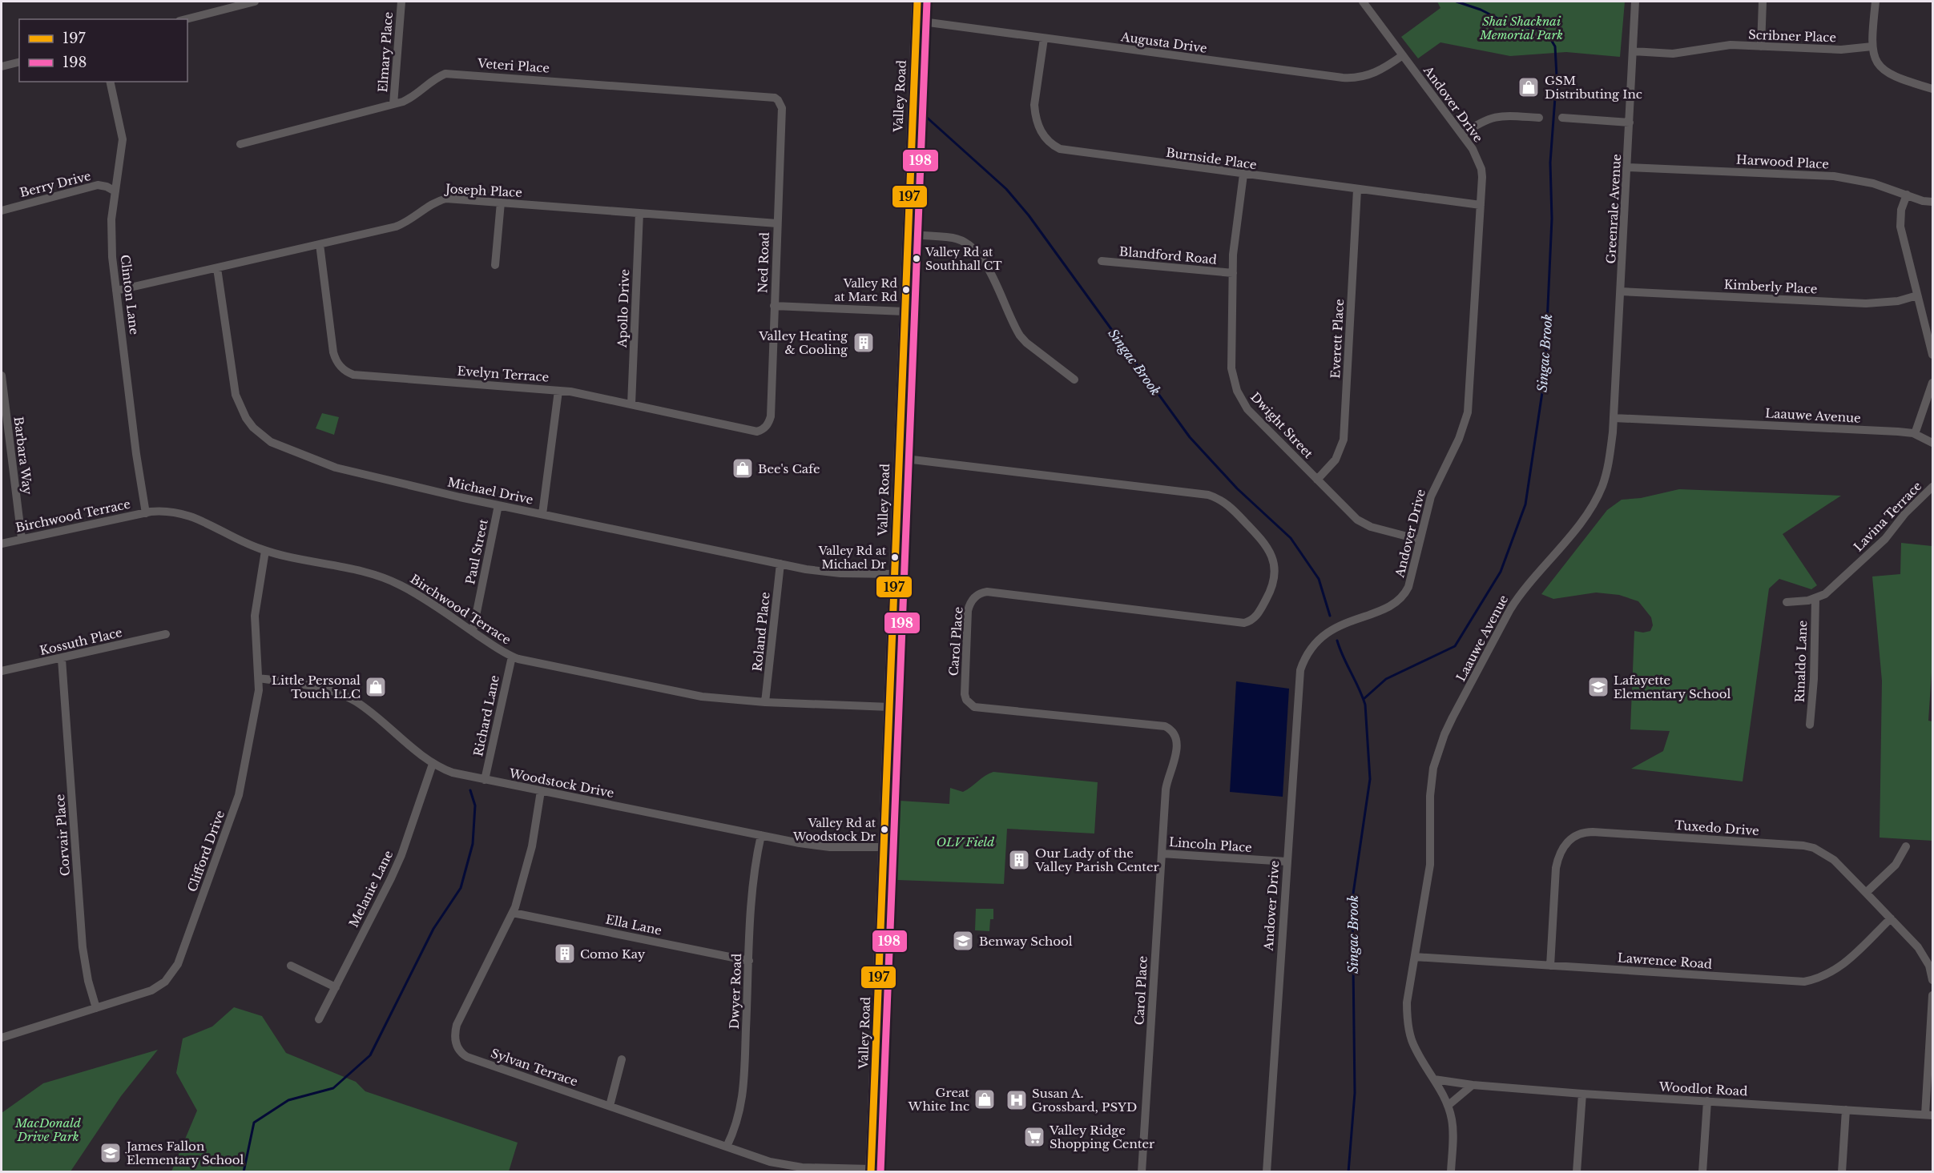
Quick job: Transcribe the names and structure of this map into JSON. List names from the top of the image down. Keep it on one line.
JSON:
{"streets":{"main road":["Valley Road"],"street":["Scribner Place","Augusta Drive","Elmary Place","Veteri Place","Andover Drive","Burnside Place","Harwood Place","Berry Drive","Joseph Place","Greenrale Avenue","Blandford Road","Ned Road","Kimberly Place","Clinton Lane","Apollo Drive","Everett Place","Evelyn Terrace","Laauwe Avenue","Dwight Street","Barbara Way","Michael Drive","Birchwood Terrace","Lavina Terrace","Paul Street","Roland Place","Kossuth Place","Carol Place","Rinaldo Lane","Richard Lane","Woodstock Drive","Tuxedo Drive","Corvair Place","Lincoln Place","Clifford Drive","Melanie Lane","Ella Lane","Lawrence Road","Dwyer Road","Sylvan Terrace","Woodlot Road"]},"crossings":[["Scribner Place","Greenrale Avenue"],["Augusta Drive","Valley Road"],["Augusta Drive","Andover Drive"],["Augusta Drive","Burnside Place"],["Elmary Place","Veteri Place"],["Veteri Place","Ned Road"],["Valley Road","Michael Drive"],["Valley Road","Birchwood Terrace"],["Valley Road","Carol Place"],["Valley Road","Woodstock Drive"],["Valley Road","Sylvan Terrace"],["Andover Drive","Burnside Place"],["Andover Drive","Dwight Street"],["Andover Drive","Lincoln Place"],["Burnside Place","Everett Place"],["Burnside Place","Dwight Street"],["Harwood Place","Greenrale Avenue"],["Berry Drive","Clinton Lane"],["Joseph Place","Ned Road"],["Joseph Place","Clinton Lane"],["Joseph Place","Apollo Drive"],["Joseph Place","Evelyn Terrace"],["Joseph Place","Michael Drive"],["Greenrale Avenue","Kimberly Place"],["Greenrale Avenue","Laauwe Avenue"],["Blandford Road","Dwight Street"],["Ned Road","Evelyn Terrace"],["Clinton Lane","Birchwood Terrace"],["Apollo Drive","Evelyn Terrace"],["Everett Place","Dwight Street"],["Laauwe Avenue","Lawrence Road"],["Laauwe Avenue","Woodlot Road"],["Barbara Way","Birchwood Terrace"],["Michael Drive","Paul Street"],["Michael Drive","Roland Place"],["Birchwood Terrace","Paul Street"],["Birchwood Terrace","Roland Place"],["Birchwood Terrace","Richard Lane"],["Birchwood Terrace","Clifford Drive"],["Lavina Terrace","Rinaldo Lane"],["Kossuth Place","Corvair Place"],["Carol Place","Lincoln Place"],["Richard Lane","Woodstock Drive"],["Woodstock Drive","Clifford Drive"],["Woodstock Drive","Melanie Lane"],["Woodstock Drive","Dwyer Road"],["Woodstock Drive","Sylvan Terrace"],["Tuxedo Drive","Lawrence Road"],["Corvair Place","Clifford Drive"],["Ella Lane","Dwyer Road"],["Ella Lane","Sylvan Terrace"],["Dwyer Road","Sylvan Terrace"]],"water":["Singac Brook"],"parks":["Shai Shacknai Memorial Park","OLV Field","MacDonald Drive Park"],"places":{"shop":["GSM Distributing Inc","Bee's Cafe","Little Personal Touch LLC","Great White Inc"],"other":["Valley Rd at Southhall CT","Valley Rd at Marc Rd","Valley Rd at Michael Dr","Valley Rd at Woodstock Dr"],"building":["Valley Heating & Cooling","Our Lady of the Valley Parish Center","Como Kay"],"school or university":["Lafayette Elementary School","Benway School","James Fallon Elementary School"],"hospital":["Susan A. Grossbard, PSYD"],"supermarket":["Valley Ridge Shopping Center"]},"lines":["transit line 197","transit line 198"],"legend":["197","198"]}
